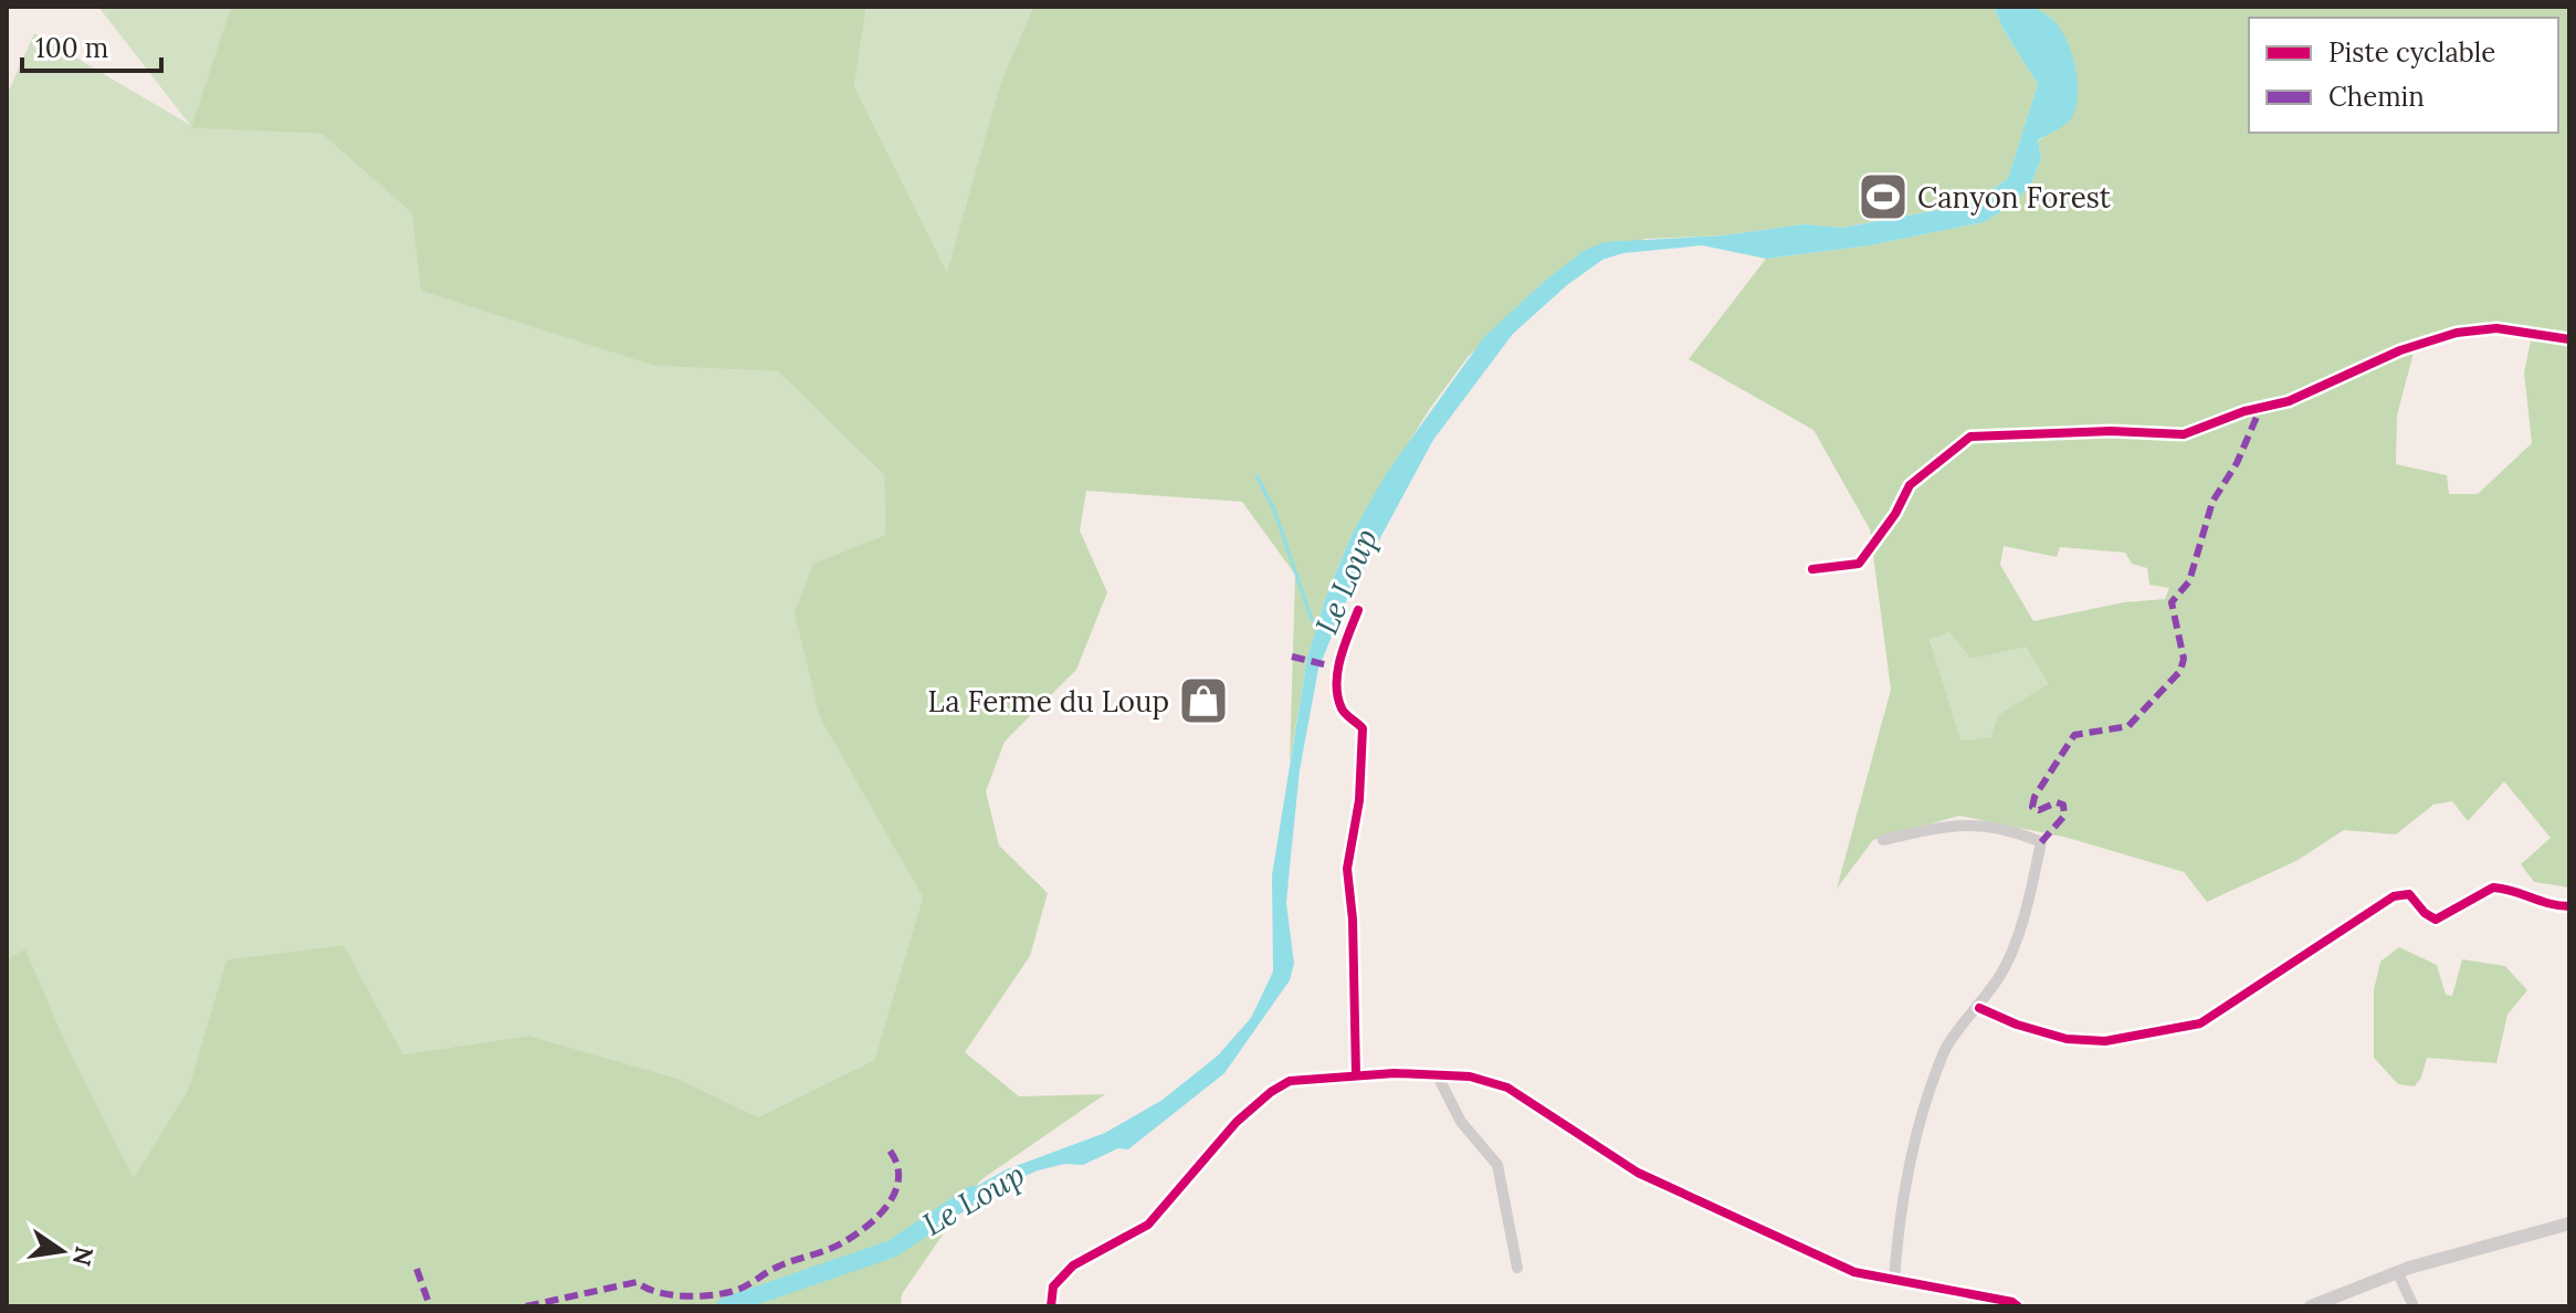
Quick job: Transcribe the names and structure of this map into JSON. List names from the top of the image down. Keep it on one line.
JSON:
{"water":["Le Loup"],"places":{"sports":["Canyon Forest"],"shop":["La Ferme du Loup"]},"legend":["Piste cyclable","Chemin"],"scale_bar":"100 m","north":"right"}
